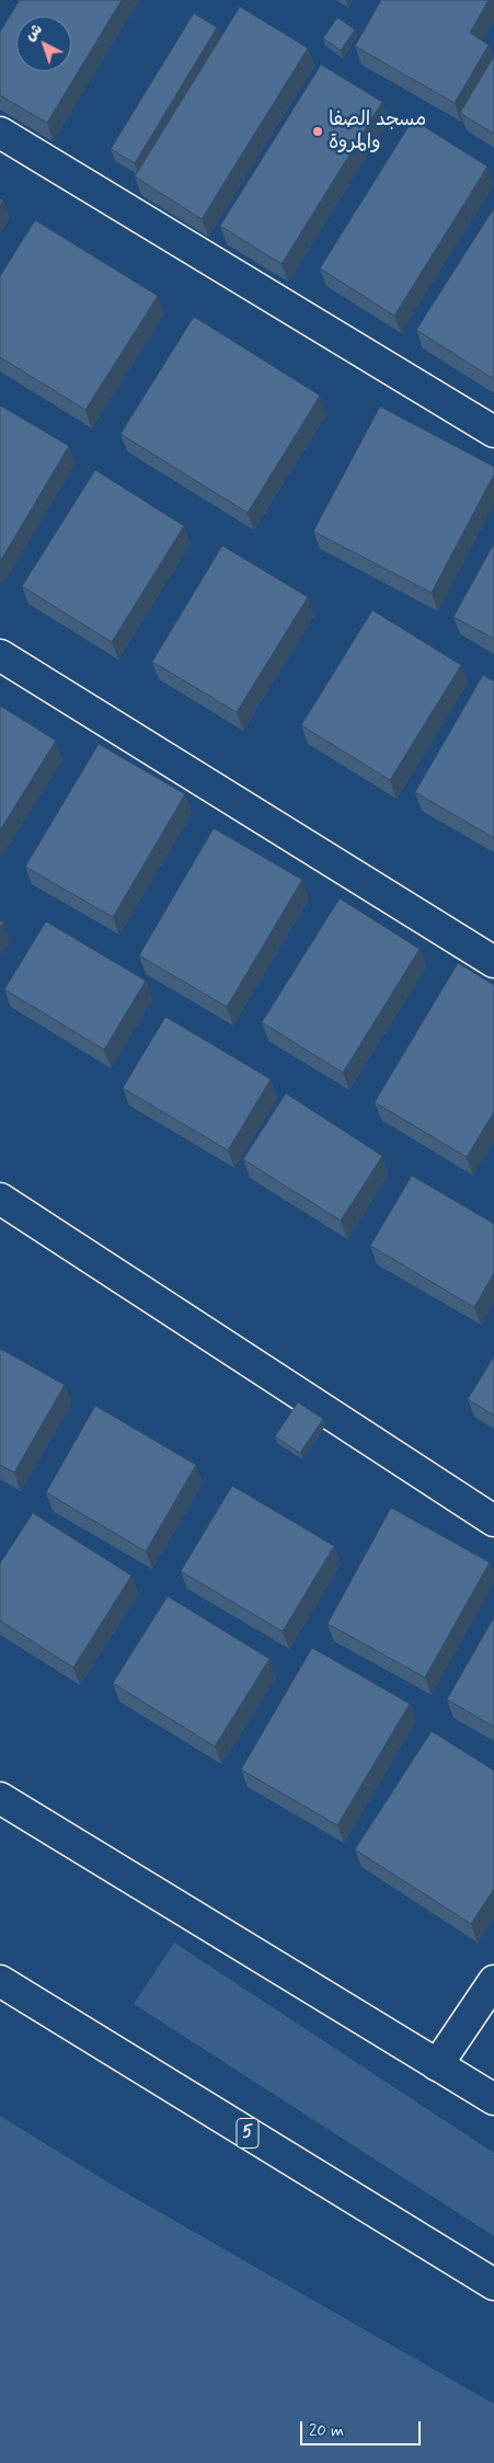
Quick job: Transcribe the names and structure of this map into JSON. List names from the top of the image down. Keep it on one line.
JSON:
{"streets":{"main road":["5"]},"places":["مسجد الصفا والمروة"],"scale_bar":"20 m","north":"top left"}
